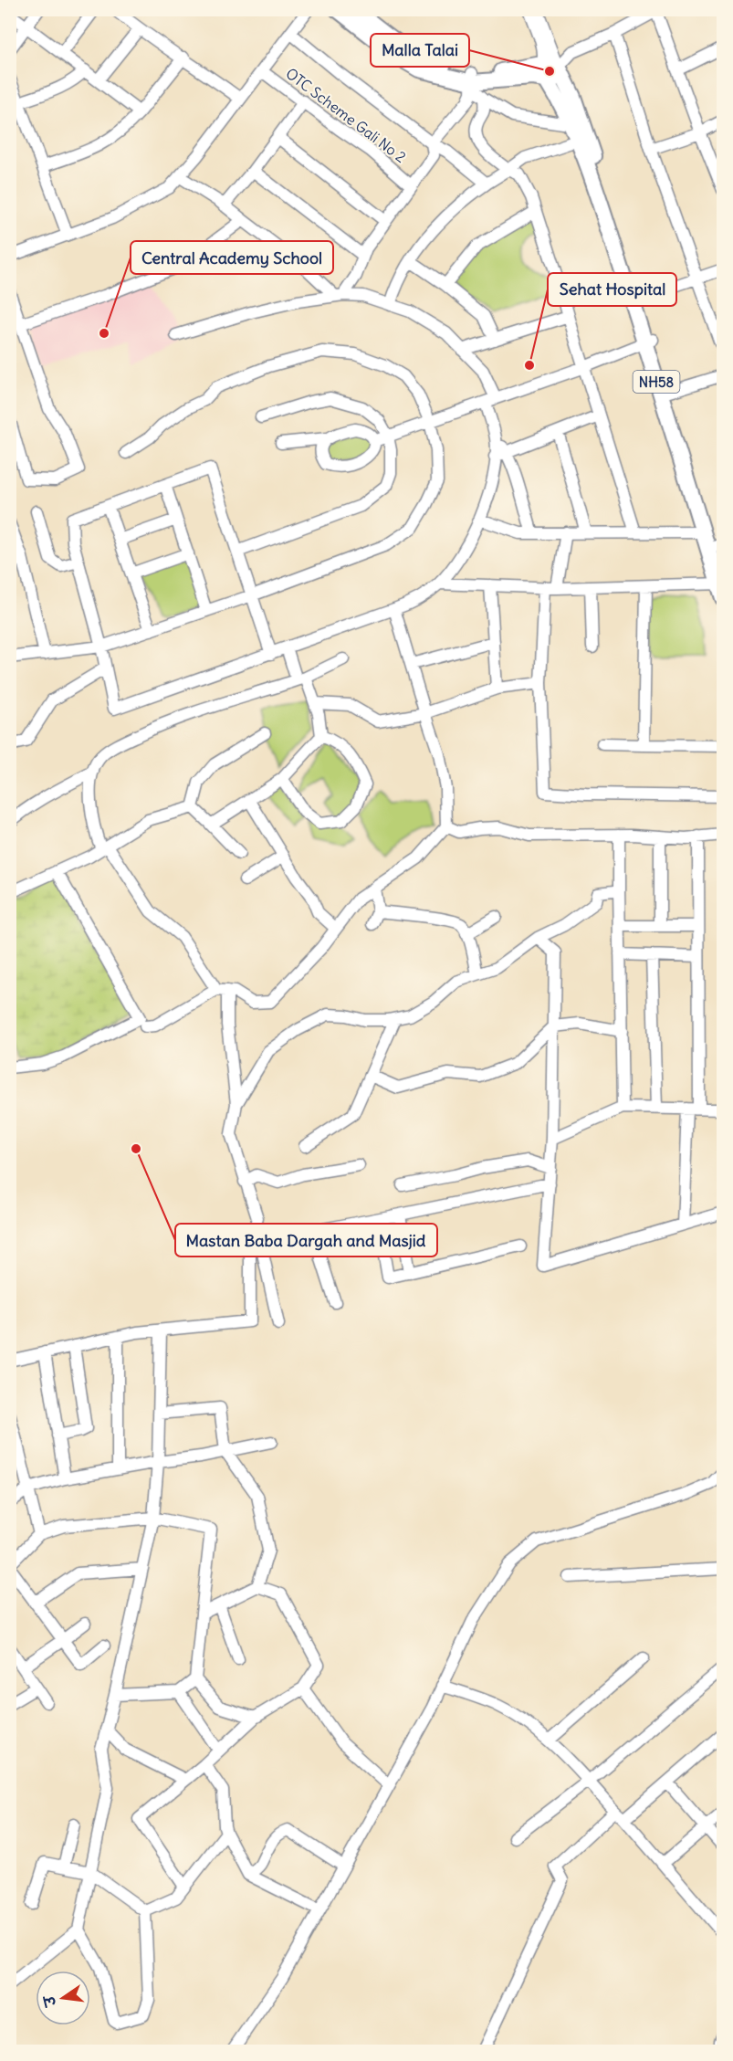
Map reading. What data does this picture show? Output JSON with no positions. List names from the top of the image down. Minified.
{"streets":{"highway":["NH58"],"street":["OTC Scheme Gali No 2"]},"places":["Malla Talai","Central Academy School","Sehat Hospital","Mastan Baba Dargah and Masjid"],"north":"left"}
